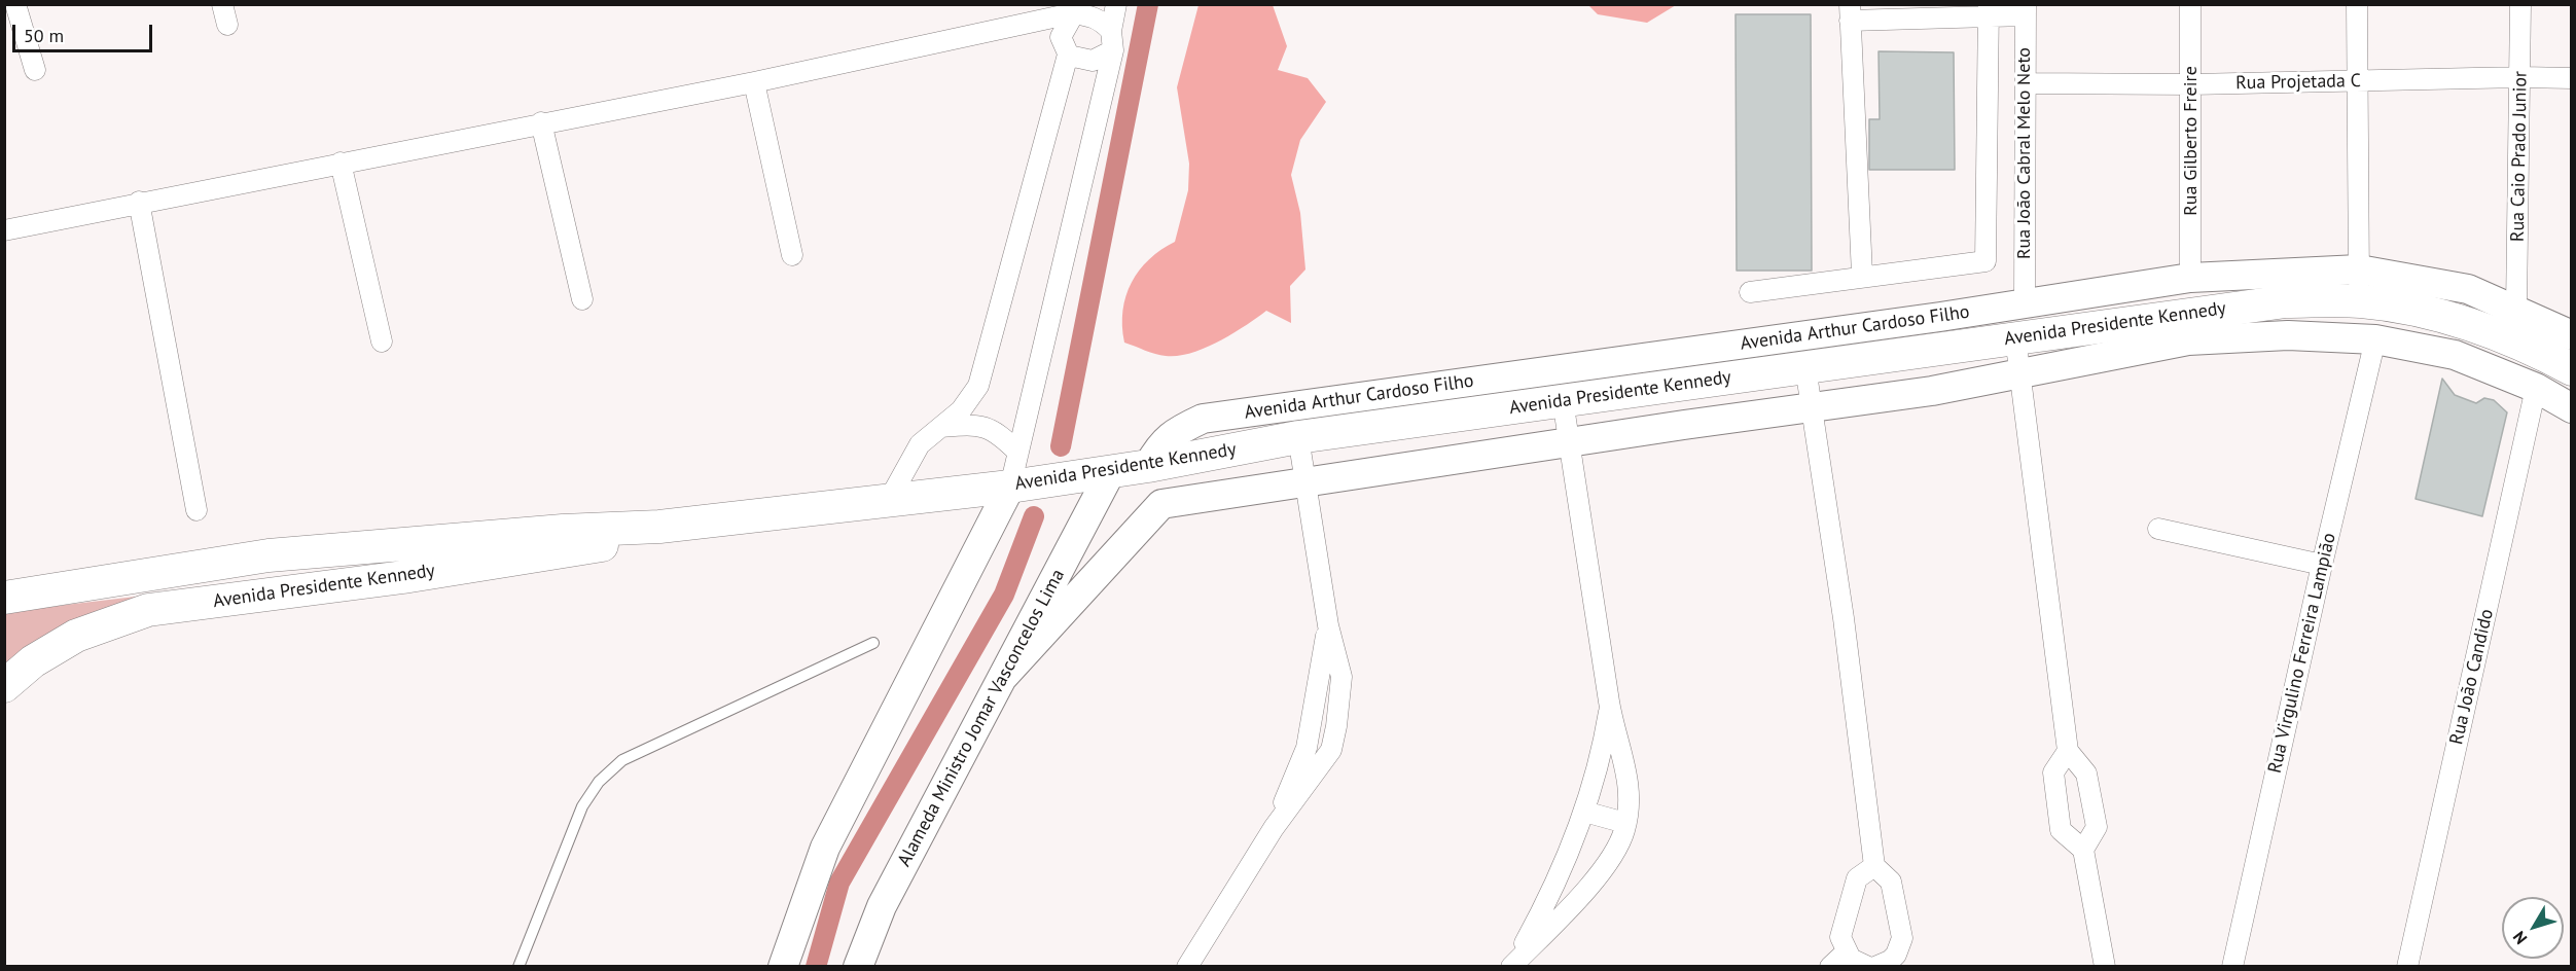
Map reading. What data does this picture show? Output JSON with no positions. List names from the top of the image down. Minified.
{"streets":{"main road":["Avenida Presidente Kennedy","Avenida Arthur Cardoso Filho","Alameda Ministro Jomar Vasconcelos Lima"],"street":["Rua Projetada C","Rua Gilberto Freire","Rua João Cabral Melo Neto","Rua Caio Prado Junior","Rua Virgulino Ferreira Lampião","Rua João Candido"]},"crossings":[["Rua Projetada C","Rua Gilberto Freire"],["Rua Projetada C","Rua João Cabral Melo Neto"],["Rua Projetada C","Rua Caio Prado Junior"],["Rua Gilberto Freire","Avenida Arthur Cardoso Filho"],["Rua João Cabral Melo Neto","Avenida Arthur Cardoso Filho"],["Rua Caio Prado Junior","Avenida Arthur Cardoso Filho"],["Avenida Presidente Kennedy","Avenida Arthur Cardoso Filho"],["Avenida Presidente Kennedy","Rua Virgulino Ferreira Lampião"],["Avenida Presidente Kennedy","Rua João Candido"],["Avenida Presidente Kennedy","Alameda Ministro Jomar Vasconcelos Lima"]],"scale_bar":"50 m","north":"bottom left"}
